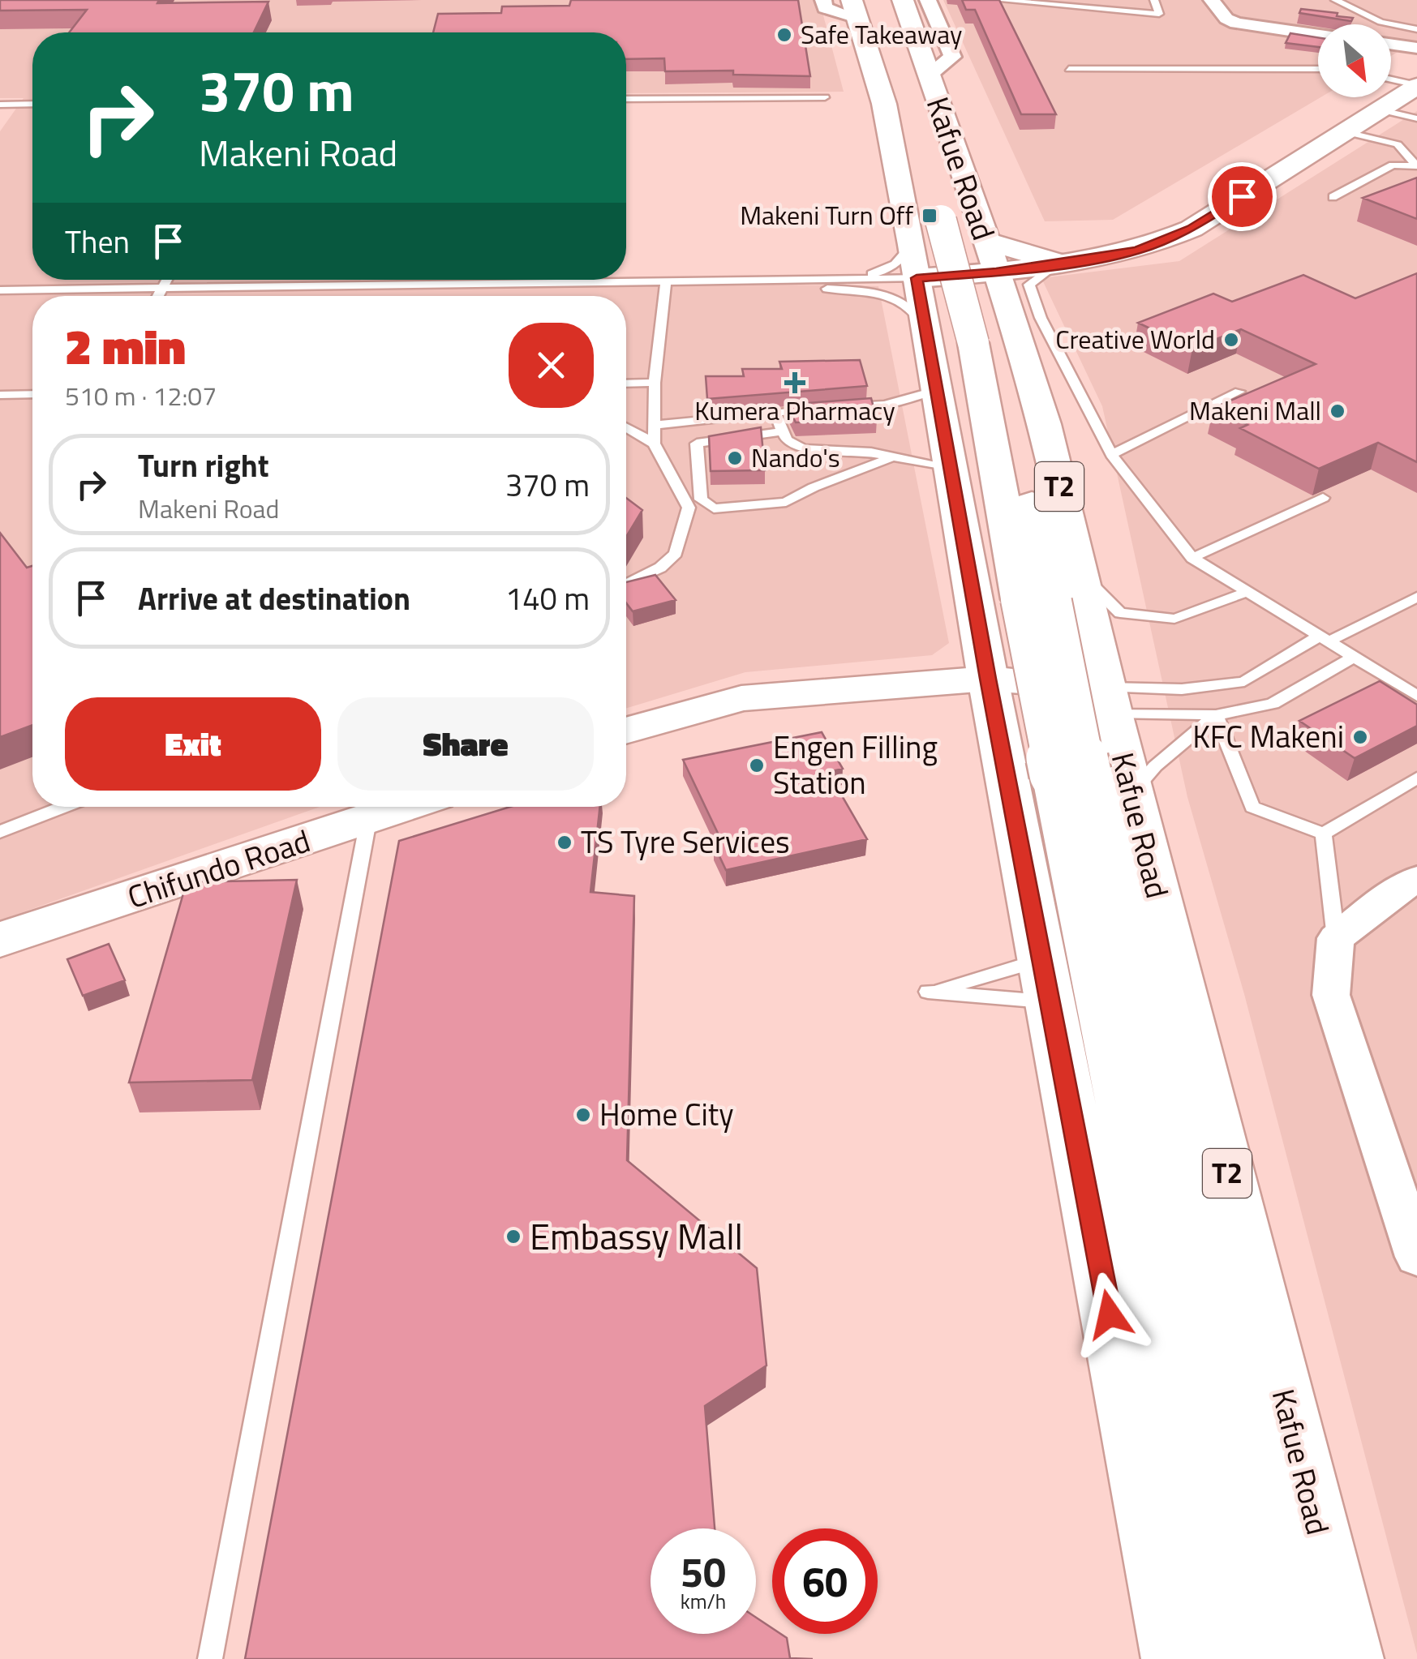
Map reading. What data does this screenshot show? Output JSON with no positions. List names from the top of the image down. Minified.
{"streets":{"main road":["Kafue Road","T2","Chifundo Road"]},"places":{"other":["Safe Takeaway","Creative World","Makeni Mall","Nando's","KFC Makeni","Engen Filling Station","TS Tyre Services","Home City","Embassy Mall"],"transit":["Makeni Turn Off"],"health":["Kumera Pharmacy"]},"north":"bottom right","page":{"turn":["370 m","Makeni Road"],"then":"Then","heading":["2 min","510 m · 12:07"],"list":[{"name":"Turn right","note":"Makeni Road","value":"370 m"},{"name":"Arrive at destination","value":"140 m"}],"buttons":["Exit","Share"],"speed":"50 km/h","limit":"60"}}
